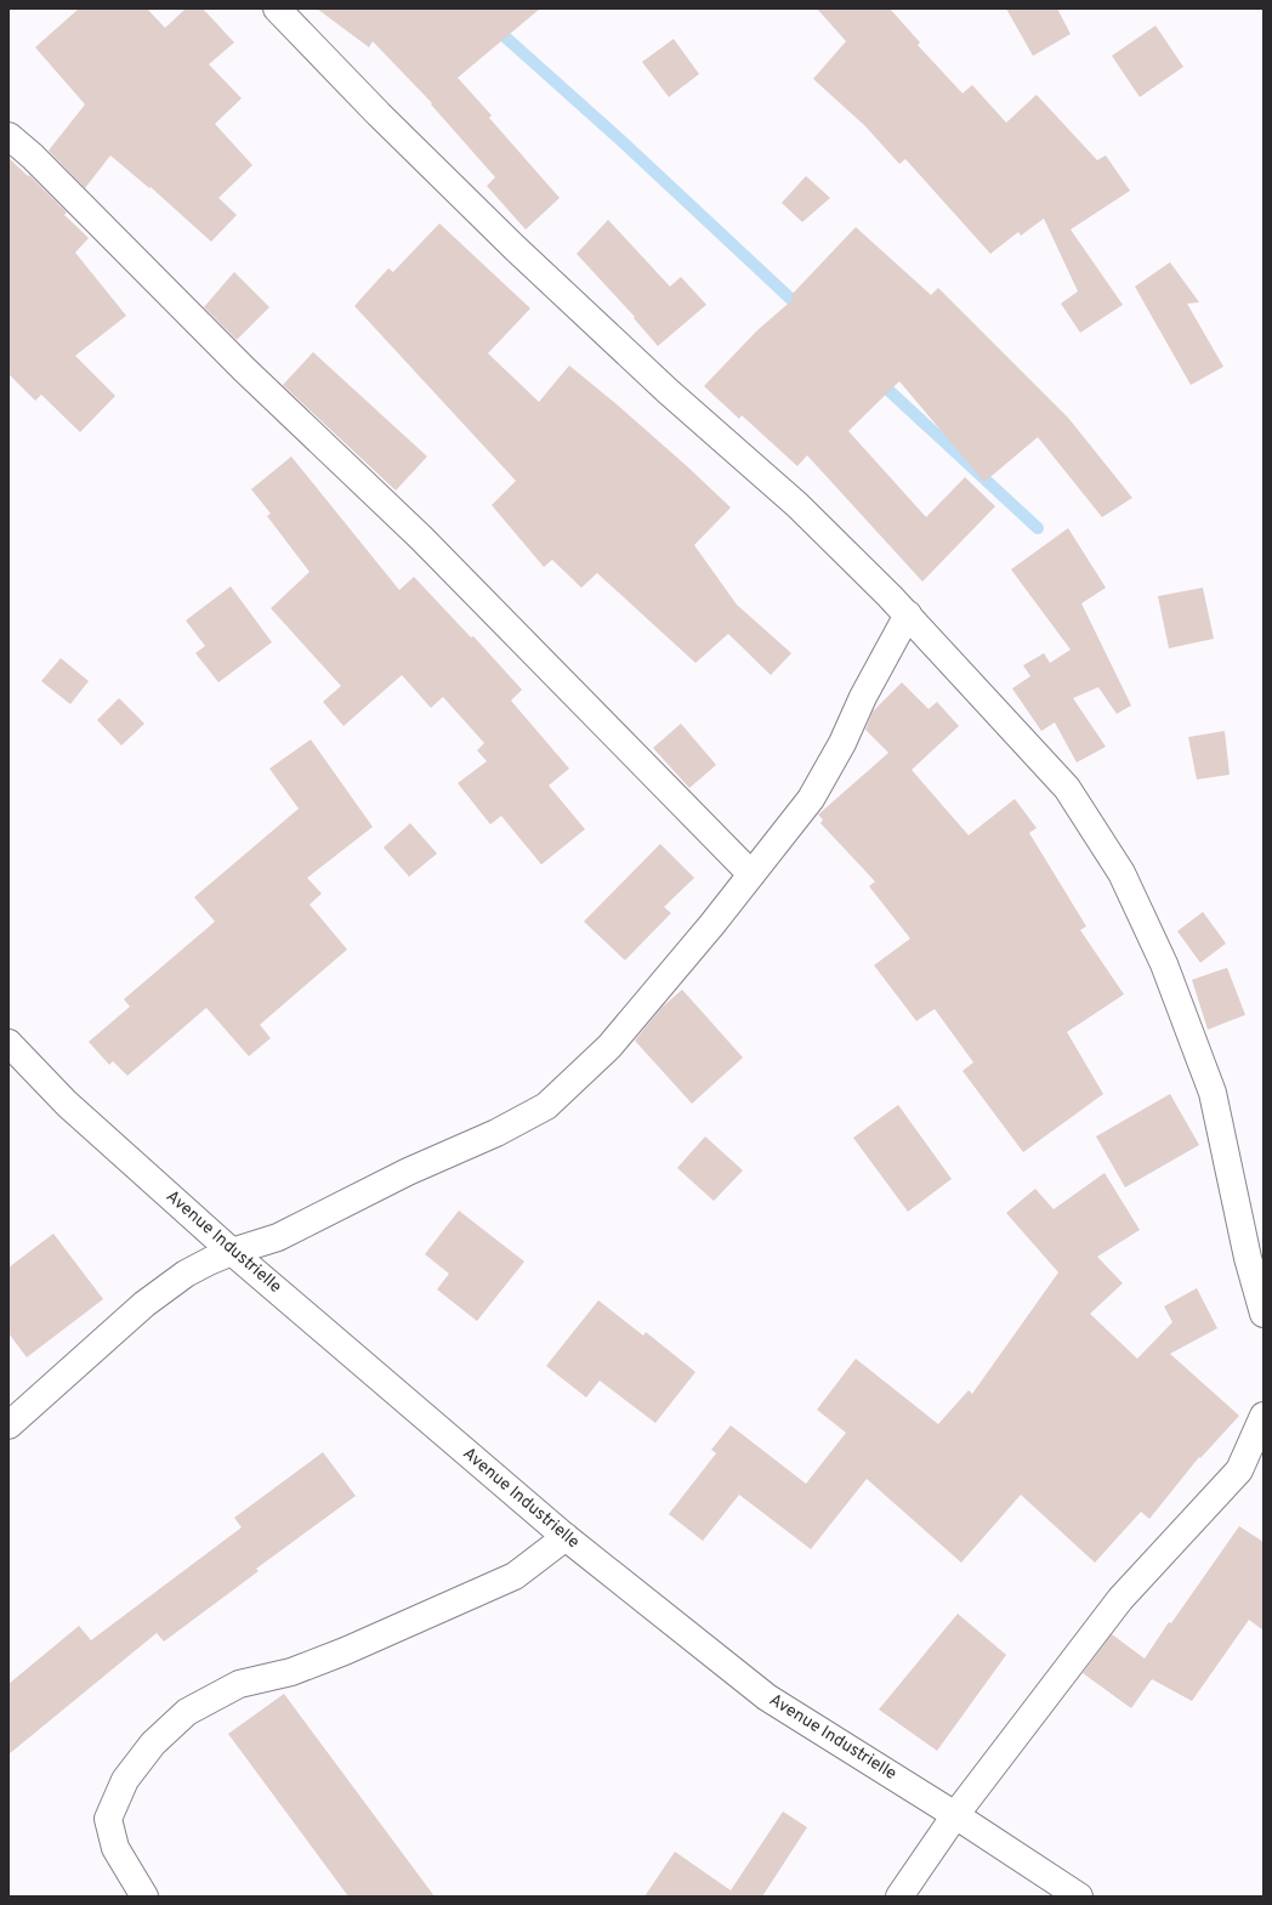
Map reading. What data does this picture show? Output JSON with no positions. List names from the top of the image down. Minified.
{"streets":{"street":["Avenue Industrielle"]}}
